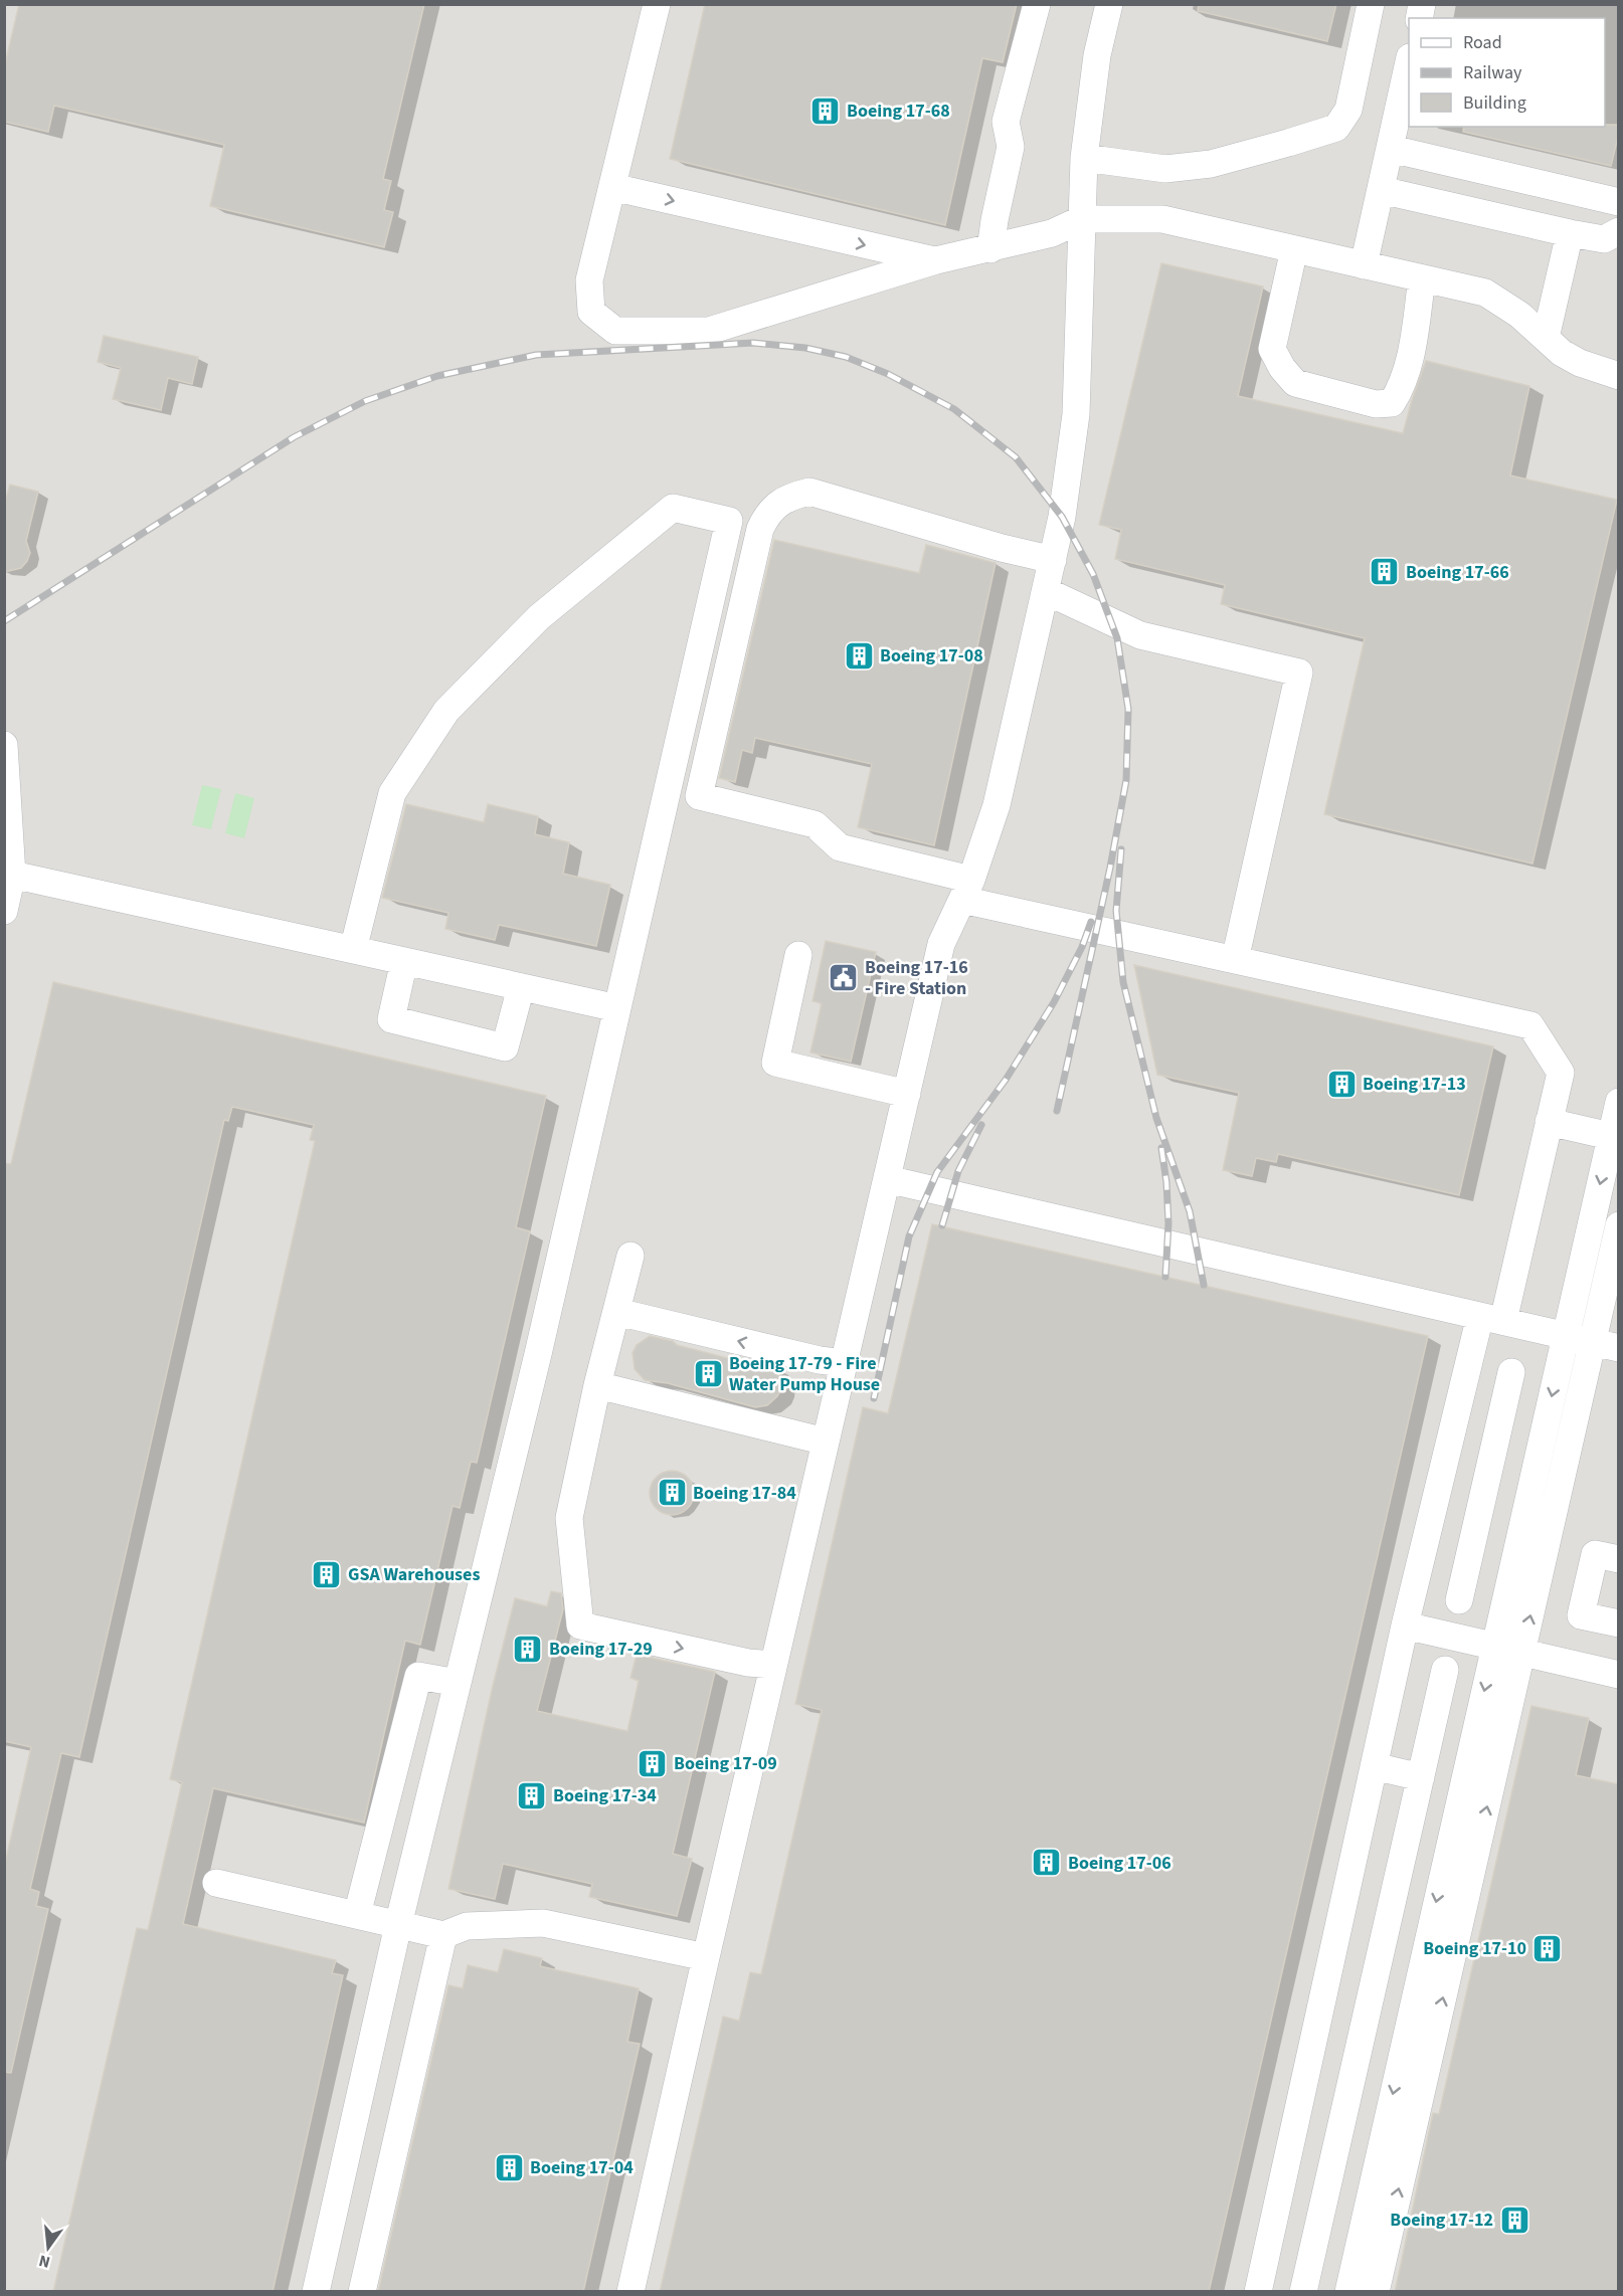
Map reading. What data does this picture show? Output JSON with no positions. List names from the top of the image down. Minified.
{"places":{"building":["Boeing 17-68","Boeing 17-66","Boeing 17-08","Boeing 17-13","Boeing 17-79 - Fire Water Pump House","Boeing 17-84","GSA Warehouses","Boeing 17-29","Boeing 17-09","Boeing 17-34","Boeing 17-06","Boeing 17-10","Boeing 17-04","Boeing 17-12"],"public building":["Boeing 17-16 - Fire Station"]},"legend":["Road","Railway","Building"],"north":"bottom"}
